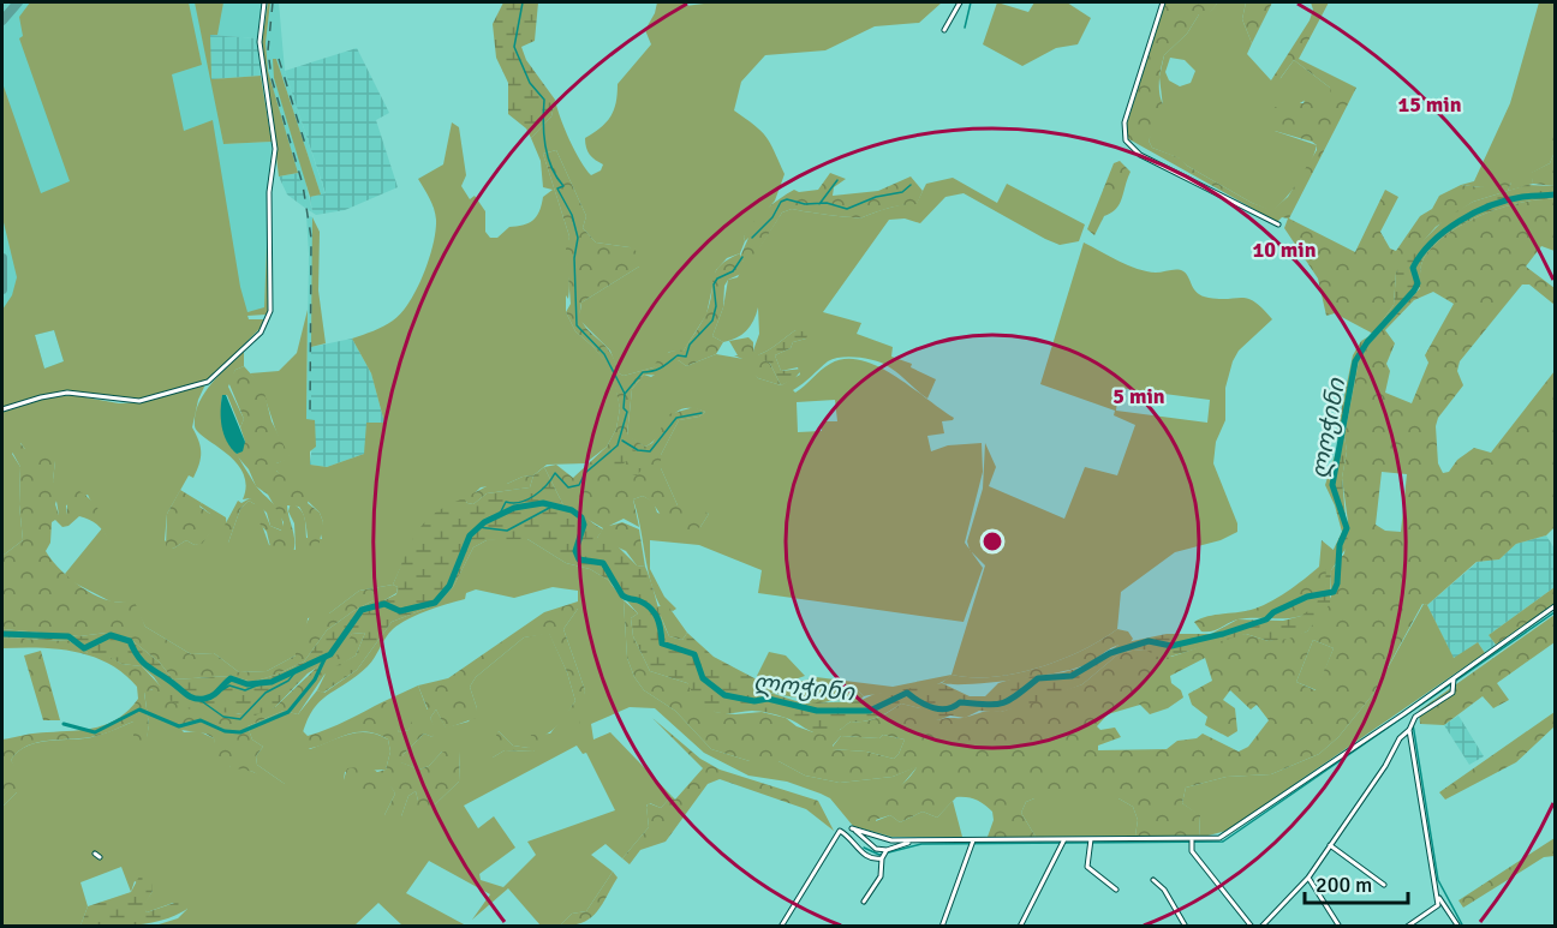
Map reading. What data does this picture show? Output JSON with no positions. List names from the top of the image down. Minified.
{"water":["ლოჭინი"],"scale_bar":"200 m","rings":["15 min","10 min","5 min"]}
